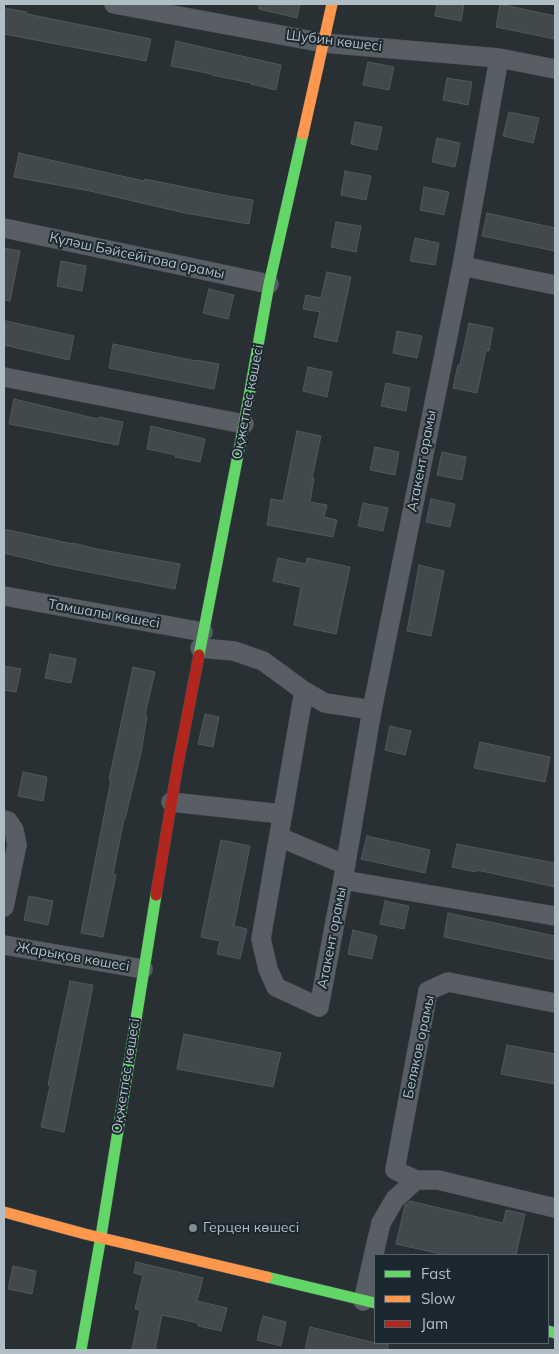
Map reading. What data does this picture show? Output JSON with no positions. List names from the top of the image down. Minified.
{"streets":{"street":["Шубин көшесі","Күләш Бәйсейітова орамы","Оқжетпес көшесі","Атакент орамы","Тамшалы көшесі","Жарықов көшесі","Беляков орамы"]},"crossings":[["Шубин көшесі","Оқжетпес көшесі"],["Шубин көшесі","Атакент орамы"],["Күләш Бәйсейітова орамы","Оқжетпес көшесі"],["Оқжетпес көшесі","Тамшалы көшесі"],["Оқжетпес көшесі","Жарықов көшесі"],["Атакент орамы","Тамшалы көшесі"]],"places":["Герцен көшесі"],"legend":["Fast","Slow","Jam"]}
